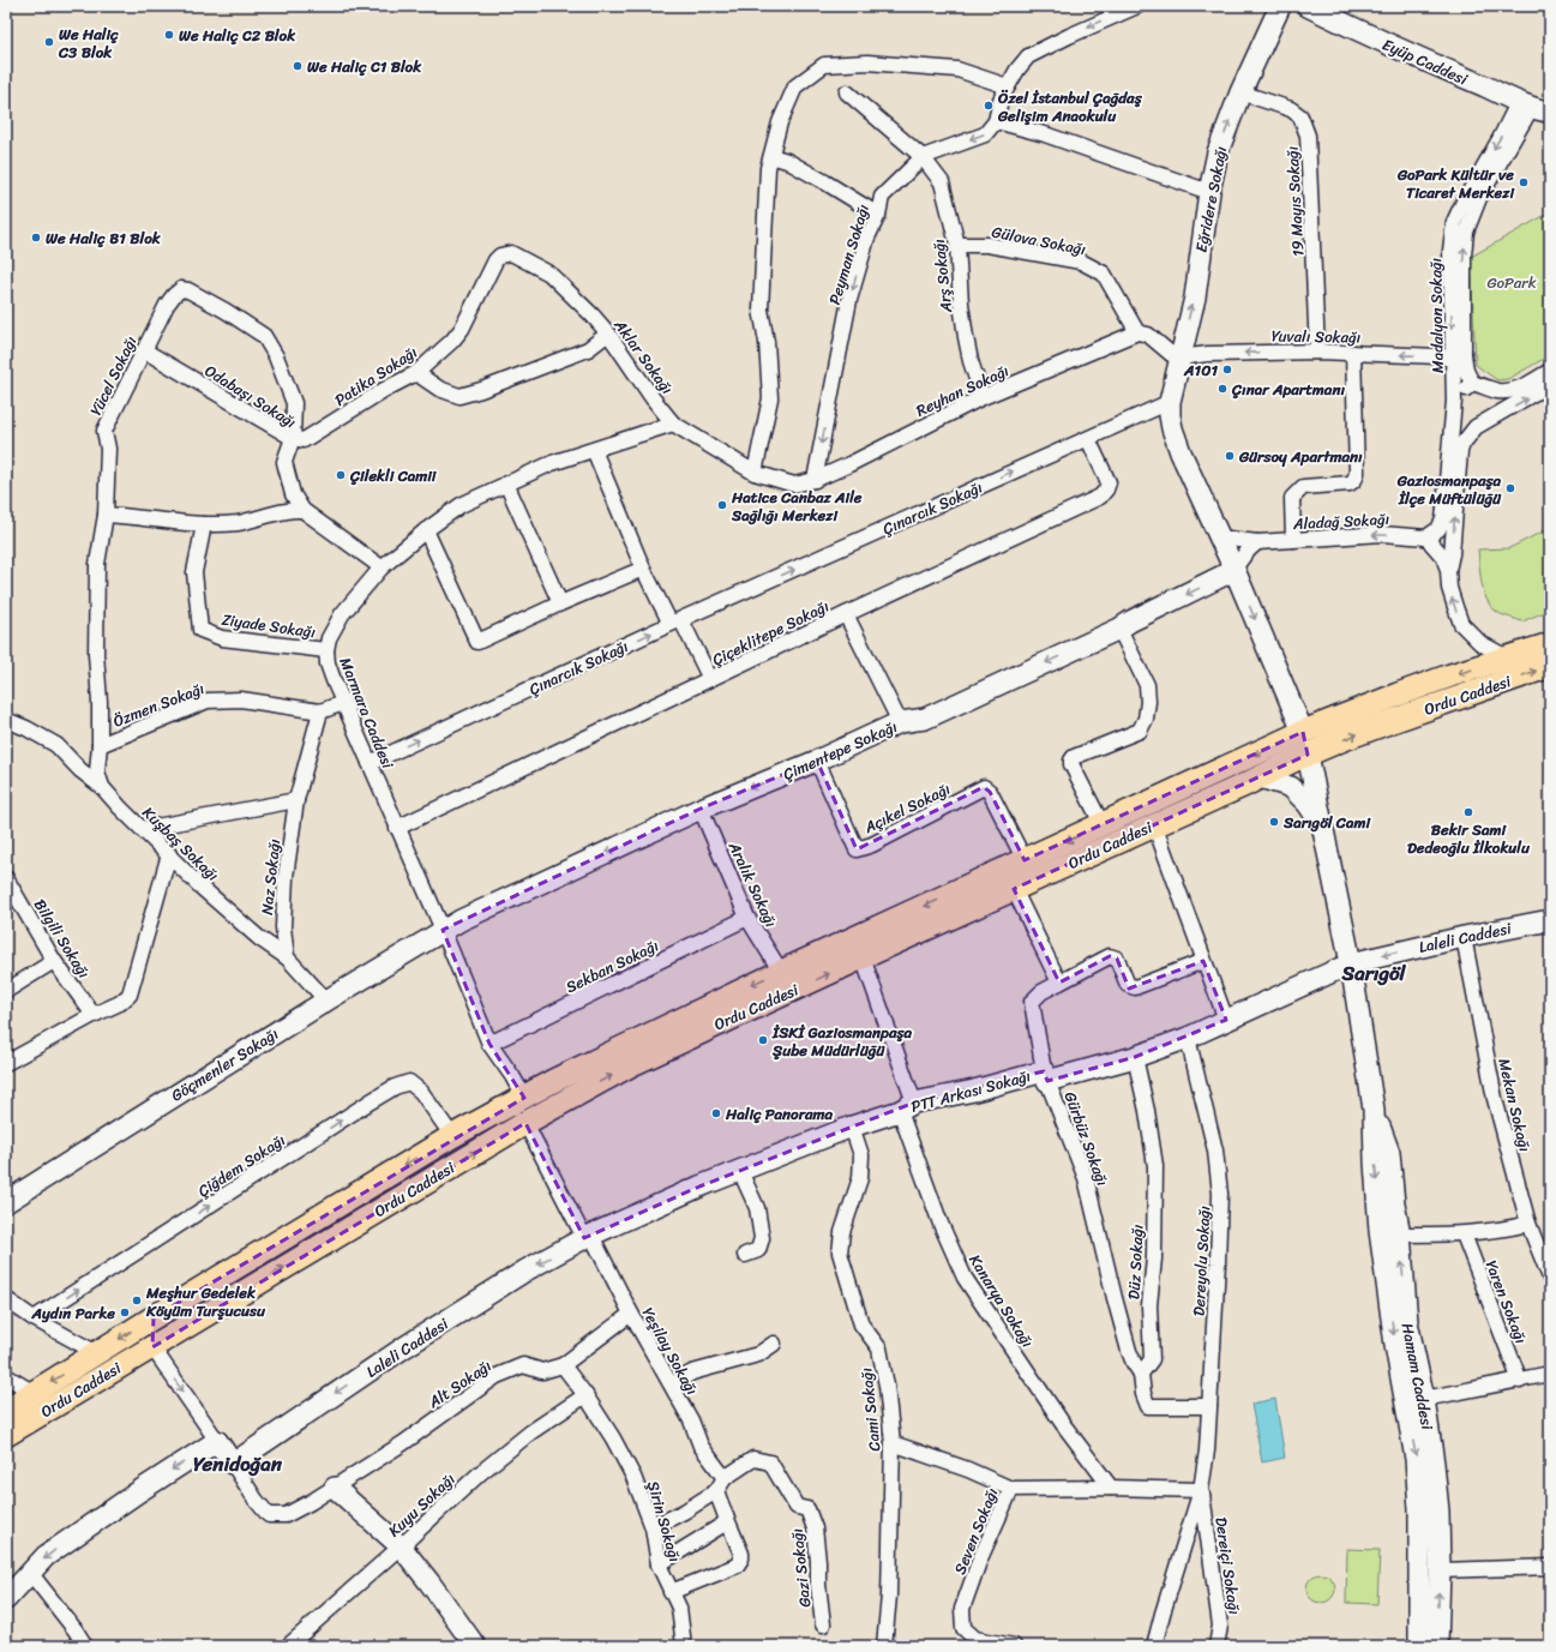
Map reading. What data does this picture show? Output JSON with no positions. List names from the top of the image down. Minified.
{"streets":{"main road":["Ordu Caddesi"],"street":["Eyüp Caddesi","Eğridere Sokağı","19 Mayıs Sokağı","Gülova Sokağı","Peyman Sokağı","Arş Sokağı","Madalyon Sokağı","Yuvalı Sokağı","Aklar Sokağı","Yücel Sokağı","Patika Sokağı","Reyhan Sokağı","Odabaşı Sokağı","Çınarcık Sokağı","Aladağ Sokağı","Ziyade Sokağı","Çiçeklitepe Sokağı","Özmen Sokağı","Marmara Caddesi","Çimentepe Sokağı","Açıkel Sokağı","Kuşbaş Sokağı","Naz Sokağı","Aralık Sokağı","Laleli Caddesi","Bilgili Sokağı","Sekban Sokağı","Göçmenler Sokağı","PTT Arkası Sokağı","Mekan Sokağı","Gürbüz Sokağı","Çiğdem Sokağı","Dereyolu Sokağı","Düz Sokağı","Kanarya Sokağı","Yaren Sokağı","Yeşilay Sokağı","Hamam Caddesi","Alt Sokağı","Cami Sokağı","Kuyu Sokağı","Şirin Sokağı","Seven Sokağı","Dereiçi Sokağı","Gazi Sokağı"]},"crossings":[["Eyüp Caddesi","Madalyon Sokağı"],["Eğridere Sokağı","19 Mayıs Sokağı"],["Eğridere Sokağı","Yuvalı Sokağı"],["Eğridere Sokağı","Çınarcık Sokağı"],["19 Mayıs Sokağı","Yuvalı Sokağı"],["Gülova Sokağı","Arş Sokağı"],["Gülova Sokağı","Reyhan Sokağı"],["Peyman Sokağı","Arş Sokağı"],["Peyman Sokağı","Reyhan Sokağı"],["Arş Sokağı","Reyhan Sokağı"],["Madalyon Sokağı","Yuvalı Sokağı"],["Madalyon Sokağı","Aladağ Sokağı"],["Aklar Sokağı","Patika Sokağı"],["Aklar Sokağı","Reyhan Sokağı"],["Aklar Sokağı","Marmara Caddesi"],["Yücel Sokağı","Patika Sokağı"],["Yücel Sokağı","Odabaşı Sokağı"],["Yücel Sokağı","Özmen Sokağı"],["Yücel Sokağı","Kuşbaş Sokağı"],["Patika Sokağı","Odabaşı Sokağı"],["Odabaşı Sokağı","Marmara Caddesi"],["Çınarcık Sokağı","Çiçeklitepe Sokağı"],["Çınarcık Sokağı","Marmara Caddesi"],["Ziyade Sokağı","Marmara Caddesi"],["Çiçeklitepe Sokağı","Marmara Caddesi"],["Ordu Caddesi","Marmara Caddesi"],["Ordu Caddesi","Açıkel Sokağı"],["Ordu Caddesi","Aralık Sokağı"],["Ordu Caddesi","Çiğdem Sokağı"],["Ordu Caddesi","Kanarya Sokağı"],["Ordu Caddesi","Yeşilay Sokağı"],["Ordu Caddesi","Hamam Caddesi"],["Özmen Sokağı","Marmara Caddesi"],["Özmen Sokağı","Naz Sokağı"],["Marmara Caddesi","Çimentepe Sokağı"],["Marmara Caddesi","Sekban Sokağı"],["Marmara Caddesi","Göçmenler Sokağı"],["Çimentepe Sokağı","Açıkel Sokağı"],["Çimentepe Sokağı","Aralık Sokağı"],["Çimentepe Sokağı","Göçmenler Sokağı"],["Kuşbaş Sokağı","Naz Sokağı"],["Kuşbaş Sokağı","Göçmenler Sokağı"],["Aralık Sokağı","Sekban Sokağı"],["Laleli Caddesi","PTT Arkası Sokağı"],["Laleli Caddesi","Mekan Sokağı"],["Laleli Caddesi","Yeşilay Sokağı"],["Laleli Caddesi","Hamam Caddesi"],["Laleli Caddesi","Alt Sokağı"],["PTT Arkası Sokağı","Gürbüz Sokağı"],["PTT Arkası Sokağı","Dereyolu Sokağı"],["PTT Arkası Sokağı","Düz Sokağı"],["PTT Arkası Sokağı","Kanarya Sokağı"],["PTT Arkası Sokağı","Yeşilay Sokağı"],["PTT Arkası Sokağı","Hamam Caddesi"],["PTT Arkası Sokağı","Cami Sokağı"],["Gürbüz Sokağı","Düz Sokağı"],["Dereyolu Sokağı","Düz Sokağı"],["Dereyolu Sokağı","Dereiçi Sokağı"],["Yeşilay Sokağı","Alt Sokağı"],["Yeşilay Sokağı","Gazi Sokağı"],["Alt Sokağı","Şirin Sokağı"],["Cami Sokağı","Seven Sokağı"],["Kuyu Sokağı","Şirin Sokağı"]],"one_way":["Eğridere Sokağı","Yuvalı Sokağı","Çınarcık Sokağı","Aladağ Sokağı","Çimentepe Sokağı","Laleli Caddesi","Çiğdem Sokağı"],"districts":["Sarıgöl","Yenidoğan"],"parks":["GoPark"],"places":["We Haliç C2 Blok","We Haliç C3 Blok","We Haliç C1 Blok","Özel İstanbul Çağdaş Gelişim Anaokulu","GoPark Kültür ve Ticaret Merkezi","We Haliç B1 Blok","A101","Çınar Apartmanı","Gürsoy Apartmanı","Çilekli Camii","Gaziosmanpaşa İlçe Müftülüğü","Hatice Canbaz Aile Sağlığı Merkezi","Bekir Sami Dedeoğlu İlkokulu","Sarıgöl Cami","İSKİ Gaziosmanpaşa Şube Müdürlüğü","Haliç Panorama","Meşhur Gedelek Köyüm Turşucusu","Aydın Parke"]}
